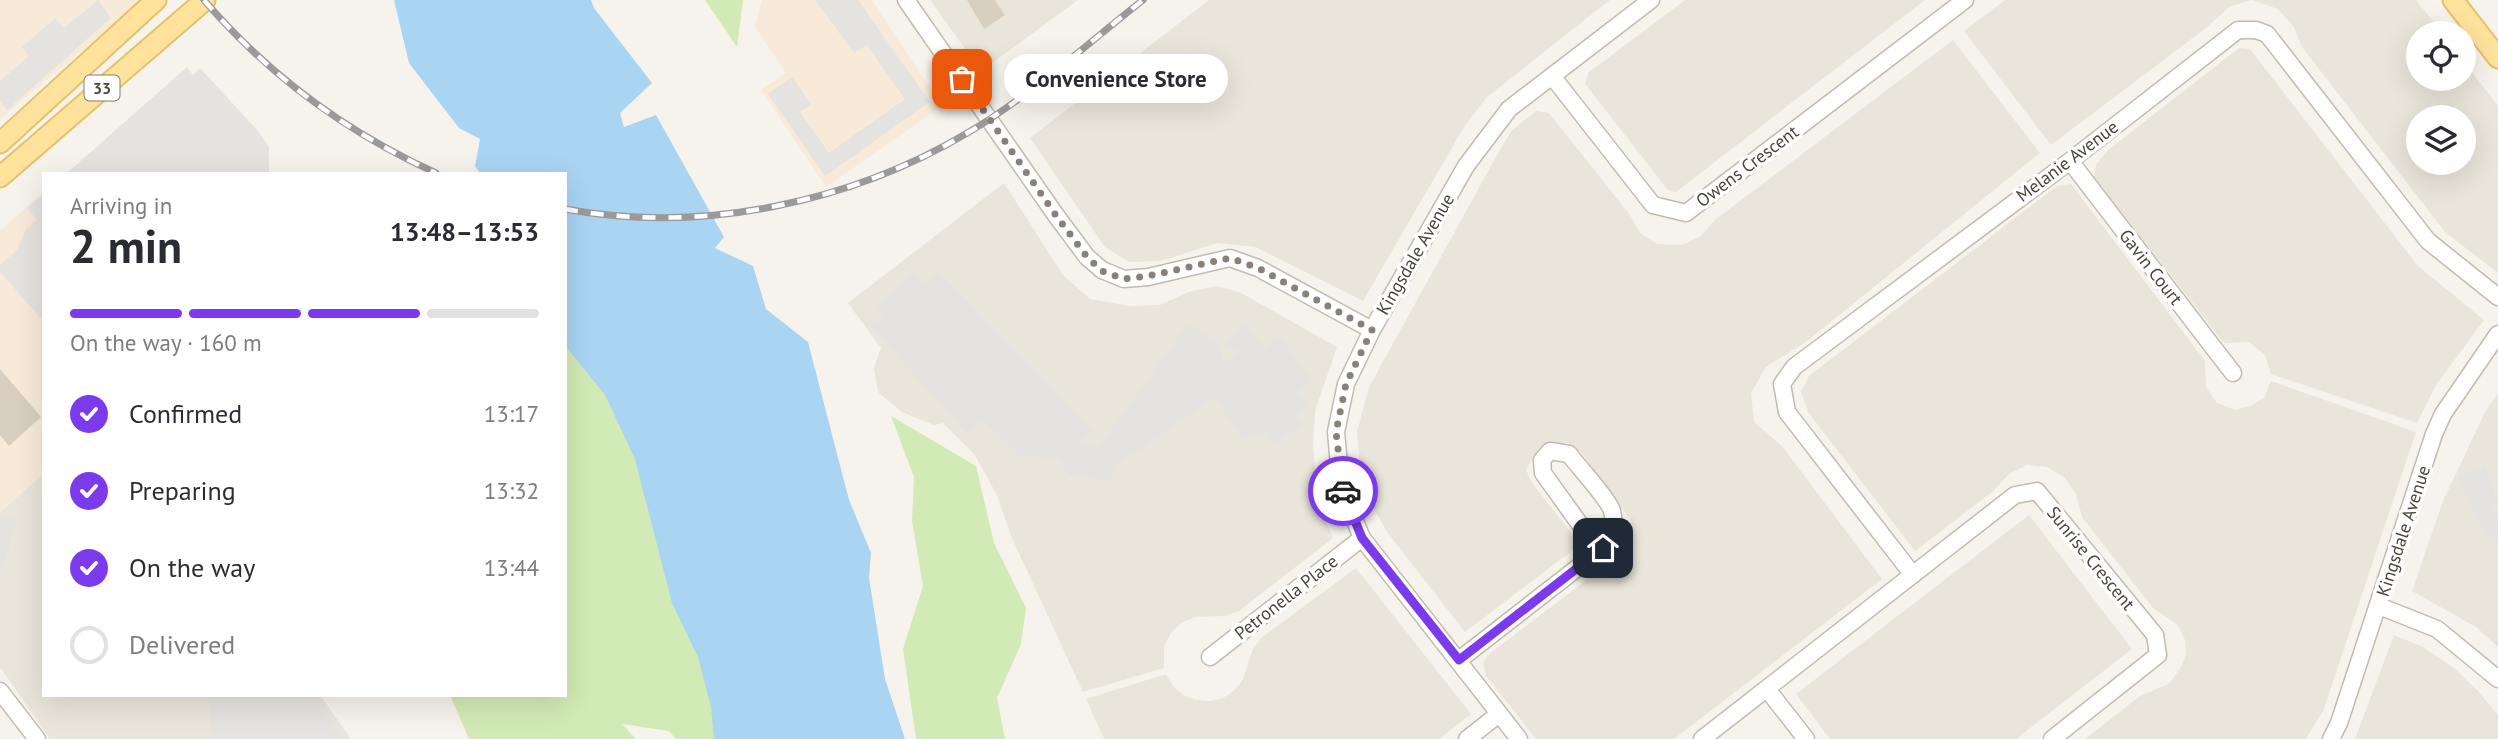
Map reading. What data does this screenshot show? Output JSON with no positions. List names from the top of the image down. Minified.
{"streets":{"main road":["33"],"street":["Melanie Avenue","Owens Crescent","Kingsdale Avenue","Gavin Court","Sunrise Crescent","Petronella Place"]},"crossings":[["Melanie Avenue","Gavin Court"],["Melanie Avenue","Sunrise Crescent"],["Owens Crescent","Kingsdale Avenue"],["Kingsdale Avenue","Petronella Place"]],"places":["Convenience Store"],"page":{"bubble":"Convenience Store","heading":["2 min","Arriving in","13:48–13:53"],"bar":"On the way · 160 m","list":[["Confirmed","13:17"],["Preparing","13:32"],["On the way","13:44"],"Delivered"]}}
